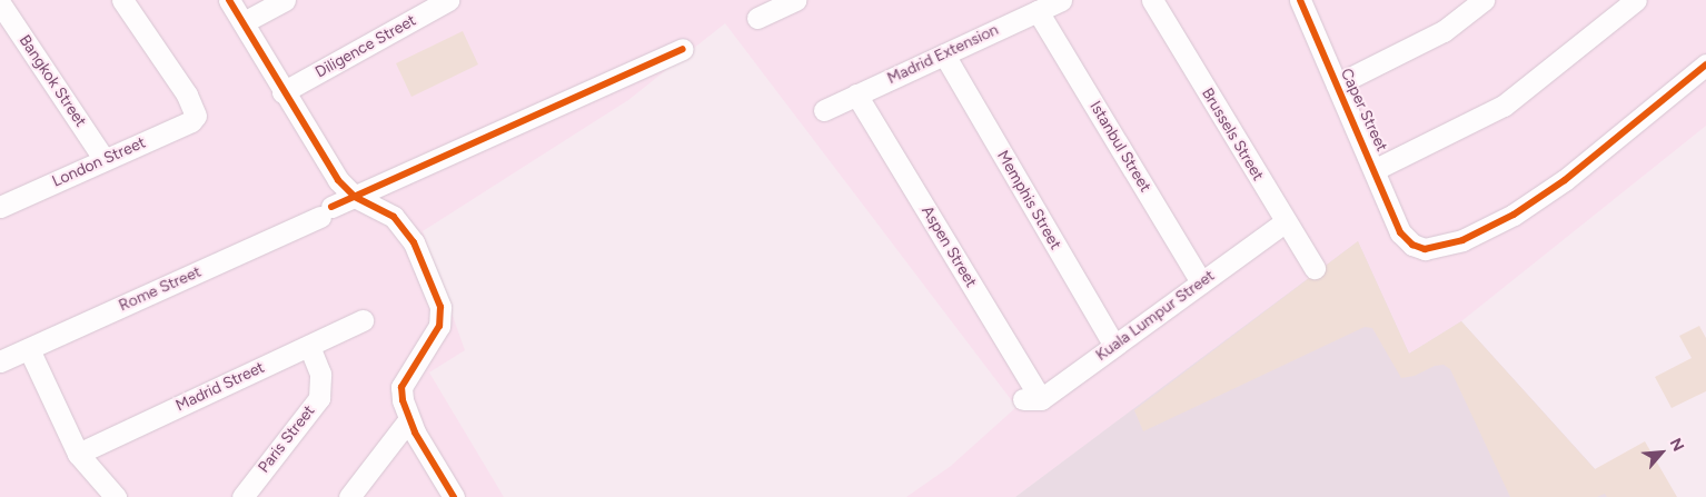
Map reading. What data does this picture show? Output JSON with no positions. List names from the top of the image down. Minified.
{"streets":{"street":["Diligence Street","Madrid Extension","Bangkok Street","Caper Street","Brussels Street","Istanbul Street","London Street","Memphis Street","Aspen Street","Rome Street","Kuala Lumpur Street","Madrid Street","Paris Street"]},"crossings":[["Madrid Extension","Istanbul Street"],["Madrid Extension","Memphis Street"],["Madrid Extension","Aspen Street"],["Bangkok Street","London Street"],["Brussels Street","Kuala Lumpur Street"],["Istanbul Street","Kuala Lumpur Street"],["Memphis Street","Kuala Lumpur Street"],["Aspen Street","Kuala Lumpur Street"],["Madrid Street","Paris Street"]],"north":"top right"}
